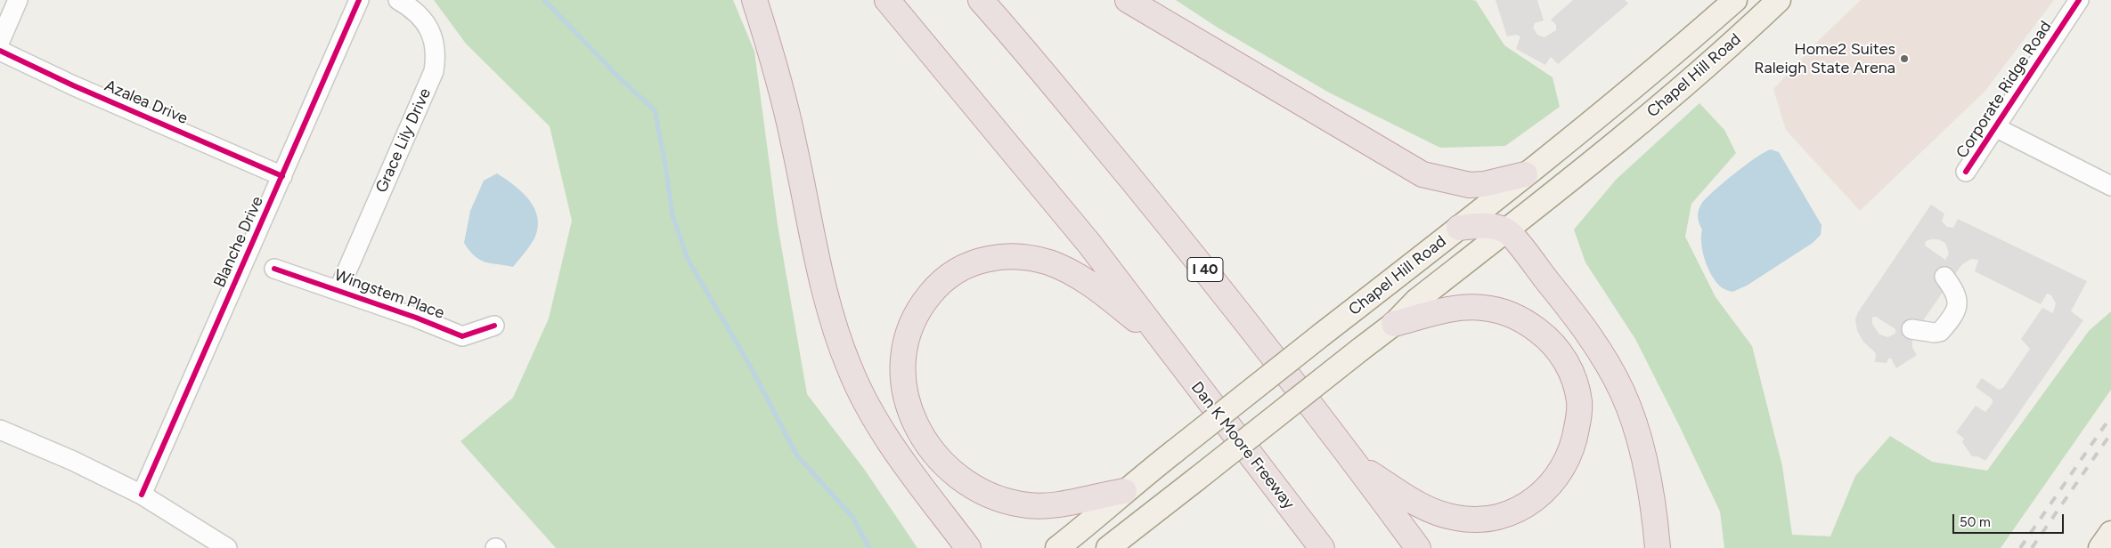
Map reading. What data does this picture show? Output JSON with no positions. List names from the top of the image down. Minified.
{"streets":{"highway":["I 40","Dan K Moore Freeway"],"main road":["Chapel Hill Road"],"street":["Corporate Ridge Road","Azalea Drive","Grace Lily Drive","Blanche Drive","Wingstem Place"]},"crossings":[["Azalea Drive","Blanche Drive"],["Grace Lily Drive","Wingstem Place"]],"places":["Home2 Suites Raleigh State Arena"],"scale_bar":"50 m"}
